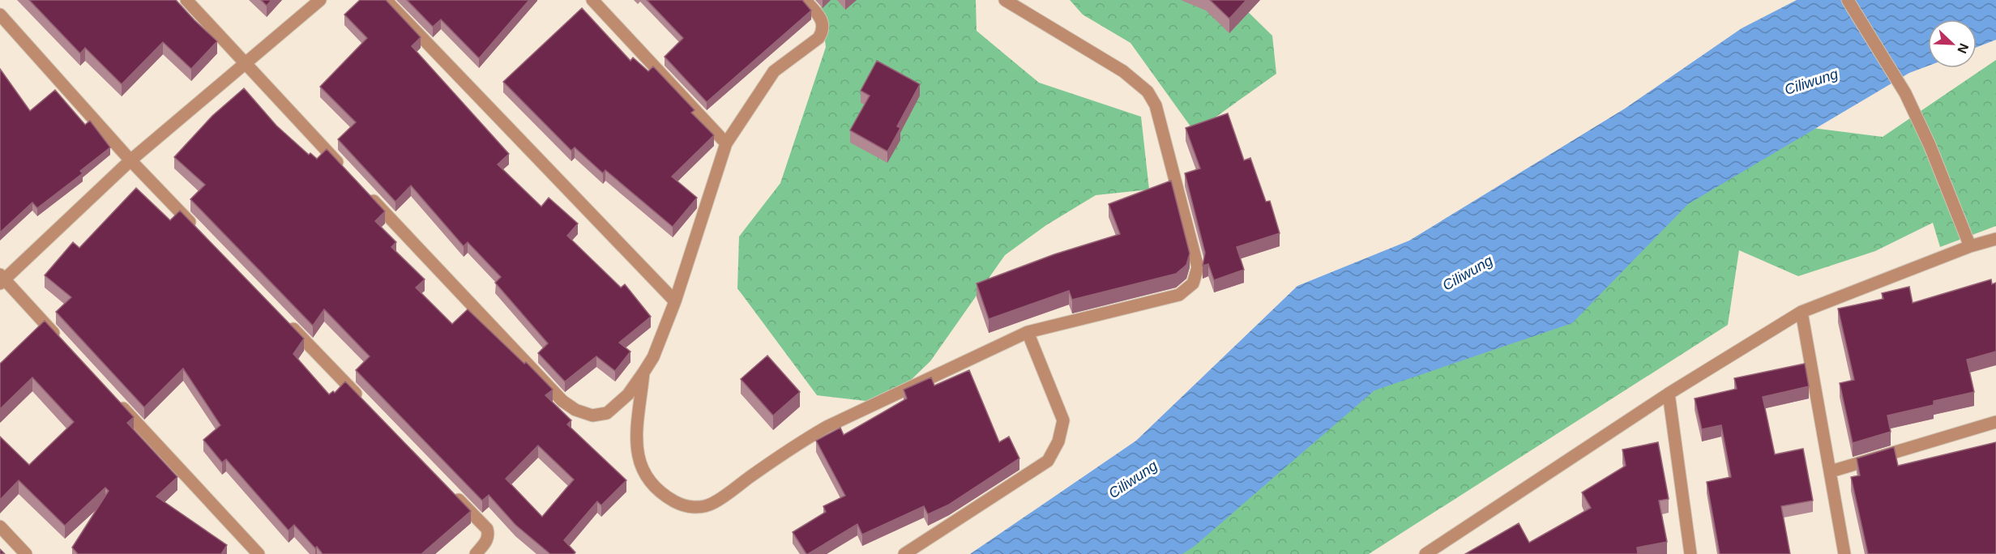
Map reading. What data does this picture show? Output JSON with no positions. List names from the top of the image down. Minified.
{"water":["Ciliwung"],"north":"bottom right"}
